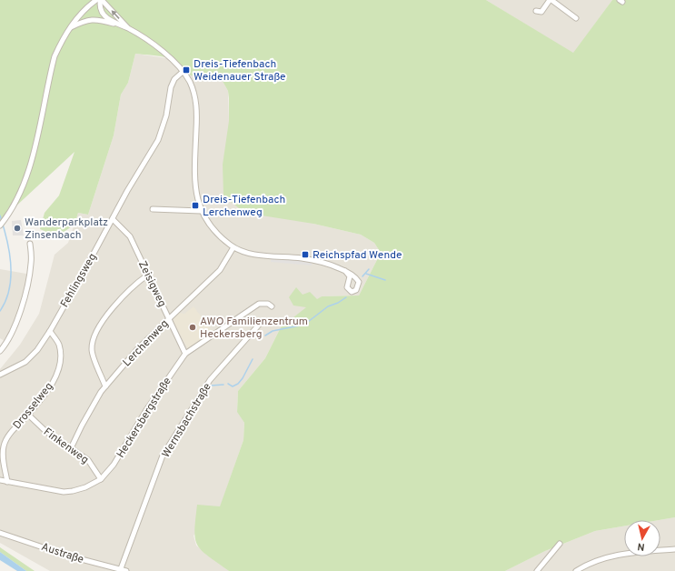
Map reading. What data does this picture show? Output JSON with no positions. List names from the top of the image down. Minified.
{"streets":{"street":["Fehlingsweg","Zeisigweg","Lerchenweg","Drosselweg","Heckersbergstraße","Wernsbachstraße","Finkenweg","Austraße"]},"crossings":[["Fehlingsweg","Zeisigweg"],["Fehlingsweg","Drosselweg"],["Zeisigweg","Lerchenweg"],["Zeisigweg","Heckersbergstraße"],["Lerchenweg","Finkenweg"],["Drosselweg","Heckersbergstraße"],["Drosselweg","Finkenweg"],["Heckersbergstraße","Finkenweg"],["Wernsbachstraße","Austraße"]],"places":{"transit":["Dreis-Tiefenbach Weidenauer Straße","Dreis-Tiefenbach Lerchenweg","Reichspfad Wende"],"other":["Wanderparkplatz Zinsenbach","AWO Familienzentrum Heckersberg"]},"north":"bottom"}
